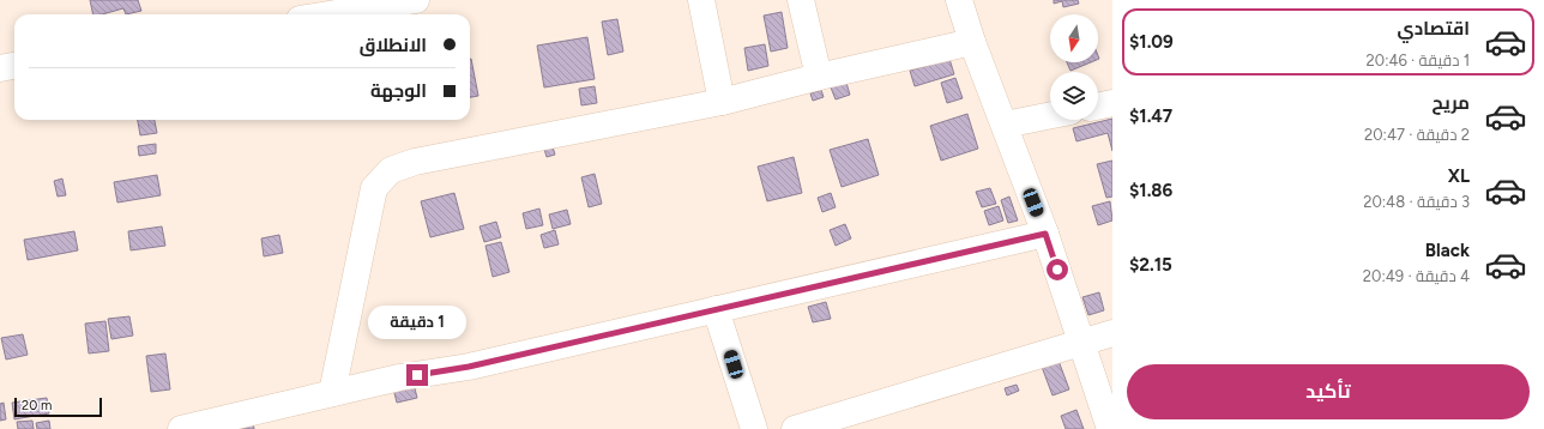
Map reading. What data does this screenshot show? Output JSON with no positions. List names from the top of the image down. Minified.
{"scale_bar":"20 m","north":"bottom","page":{"list":[{"name":"اقتصادي","note":"1 دقيقة · 20:46","value":"$1.09"},{"name":"مريح","note":"2 دقيقة · 20:47","value":"$1.47"},{"name":"XL","note":"3 دقيقة · 20:48","value":"$1.86"},{"name":"Black","note":"4 دقيقة · 20:49","value":"$2.15"}],"banner":["الانطلاق","الوجهة"],"bubble":"1 دقيقة","buttons":"تأكيد","scale":"20 m"}}
